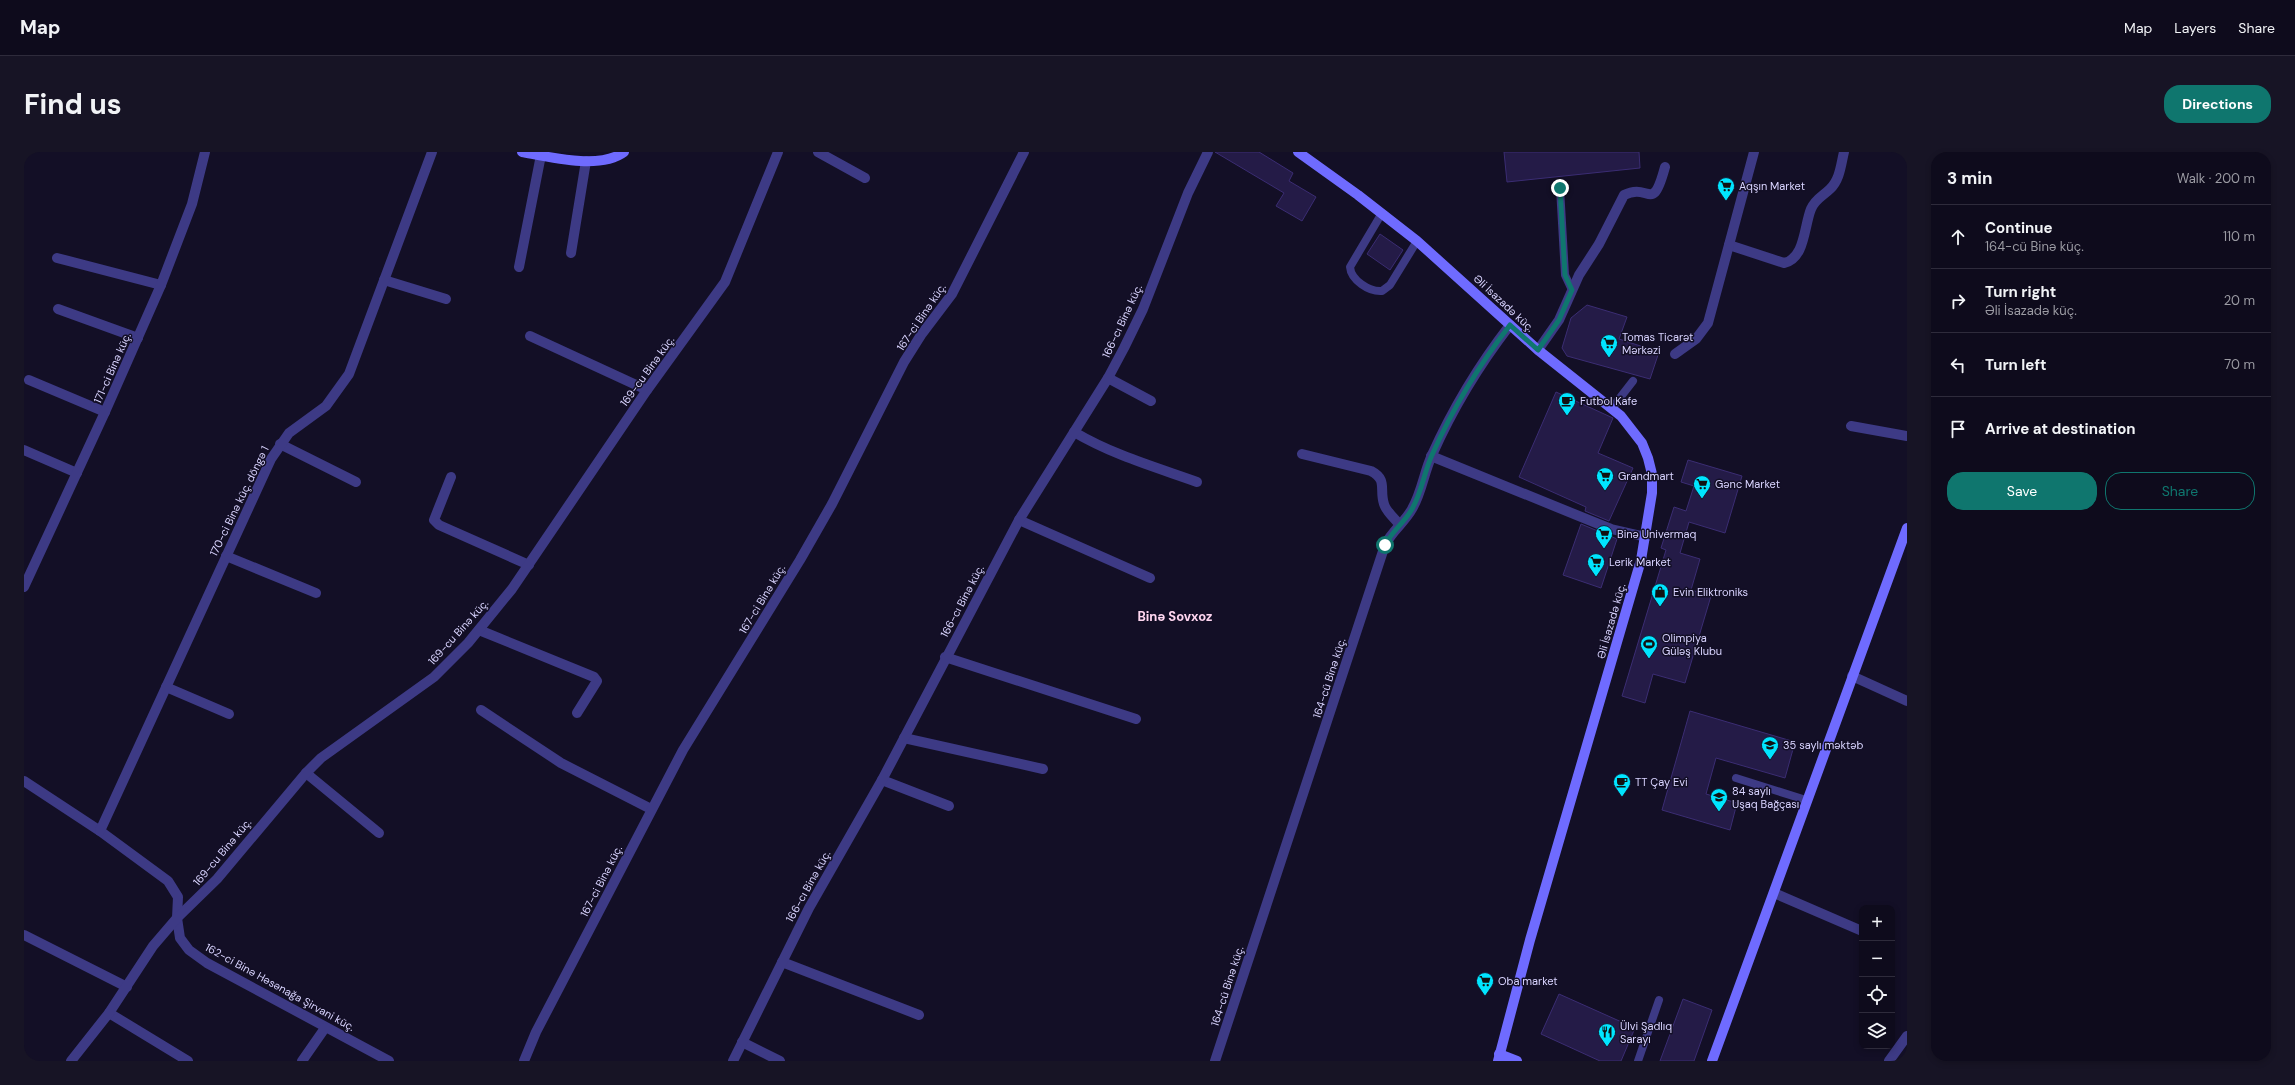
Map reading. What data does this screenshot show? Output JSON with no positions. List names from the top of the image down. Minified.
{"streets":{"street":["Əli İsazadə küç.","167-ci Binə küç.","166-cı Binə küç.","171-ci Binə küç.","169-cu Binə küç.","170-ci Binə küç. döngə 1","164-cü Binə küç.","162-ci Binə Həsənağa Şirvani küç."]},"crossings":[["Əli İsazadə küç.","164-cü Binə küç."],["169-cu Binə küç.","162-ci Binə Həsənağa Şirvani küç."],["170-ci Binə küç. döngə 1","162-ci Binə Həsənağa Şirvani küç."]],"districts":["Binə Sovxoz"],"places":{"supermarket":["Aqşın Market","Tomas Ticarət Mərkəzi","Grandmart","Gənc Market","Binə Univermaq","Lerik Market","Oba market"],"cafe":["Futbol Kafe","TT Çay Evi"],"shop":["Evin Eliktroniks"],"sports":["Olimpiya Güləş Klubu"],"school or university":["35 saylı məktəb","84 saylı Uşaq Bağçası"],"restaurant":["Ülvi Şadlıq Sarayı"]},"page":{"header":"Map","nav":["Map","Layers","Share"],"buttons":["Directions",["Save","Share"]],"title":"Find us","heading":["3 min","Walk · 200 m"],"list":[["Continue","164-cü Binə küç.","110 m"],["Turn right","Əli İsazadə küç.","20 m"],["Turn left","70 m"],"Arrive at destination"],"map_buttons":["+","−"]}}
